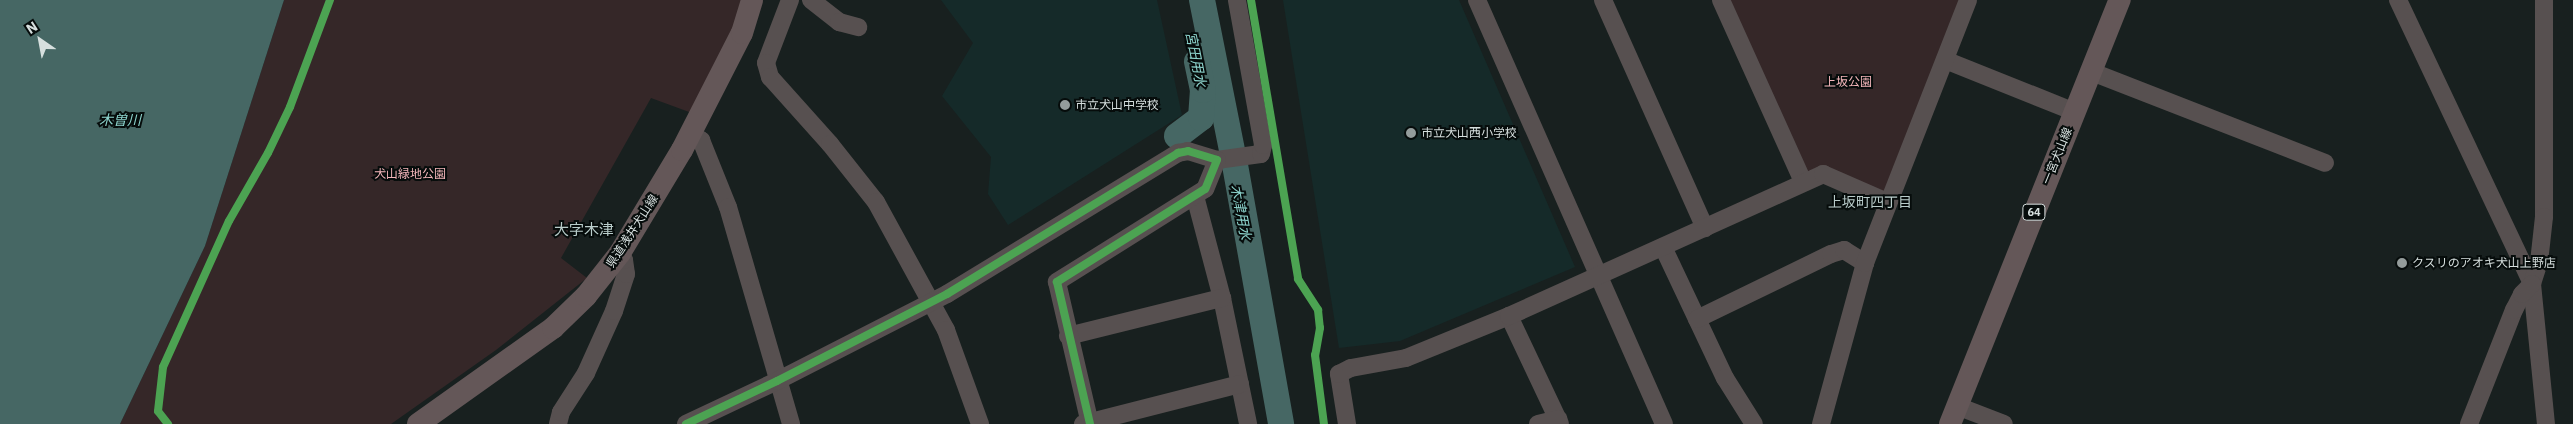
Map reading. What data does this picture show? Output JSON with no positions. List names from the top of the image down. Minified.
{"streets":{"main road":["一宮犬山線","64","県道浅井犬山線"]},"districts":["上坂町四丁目","大字木津"],"water":["宮田用水","木曽川","木津用水"],"parks":["上坂公園","犬山緑地公園"],"places":["市立犬山中学校","市立犬山西小学校","クスリのアオキ犬山上野店"],"north":"top left"}
